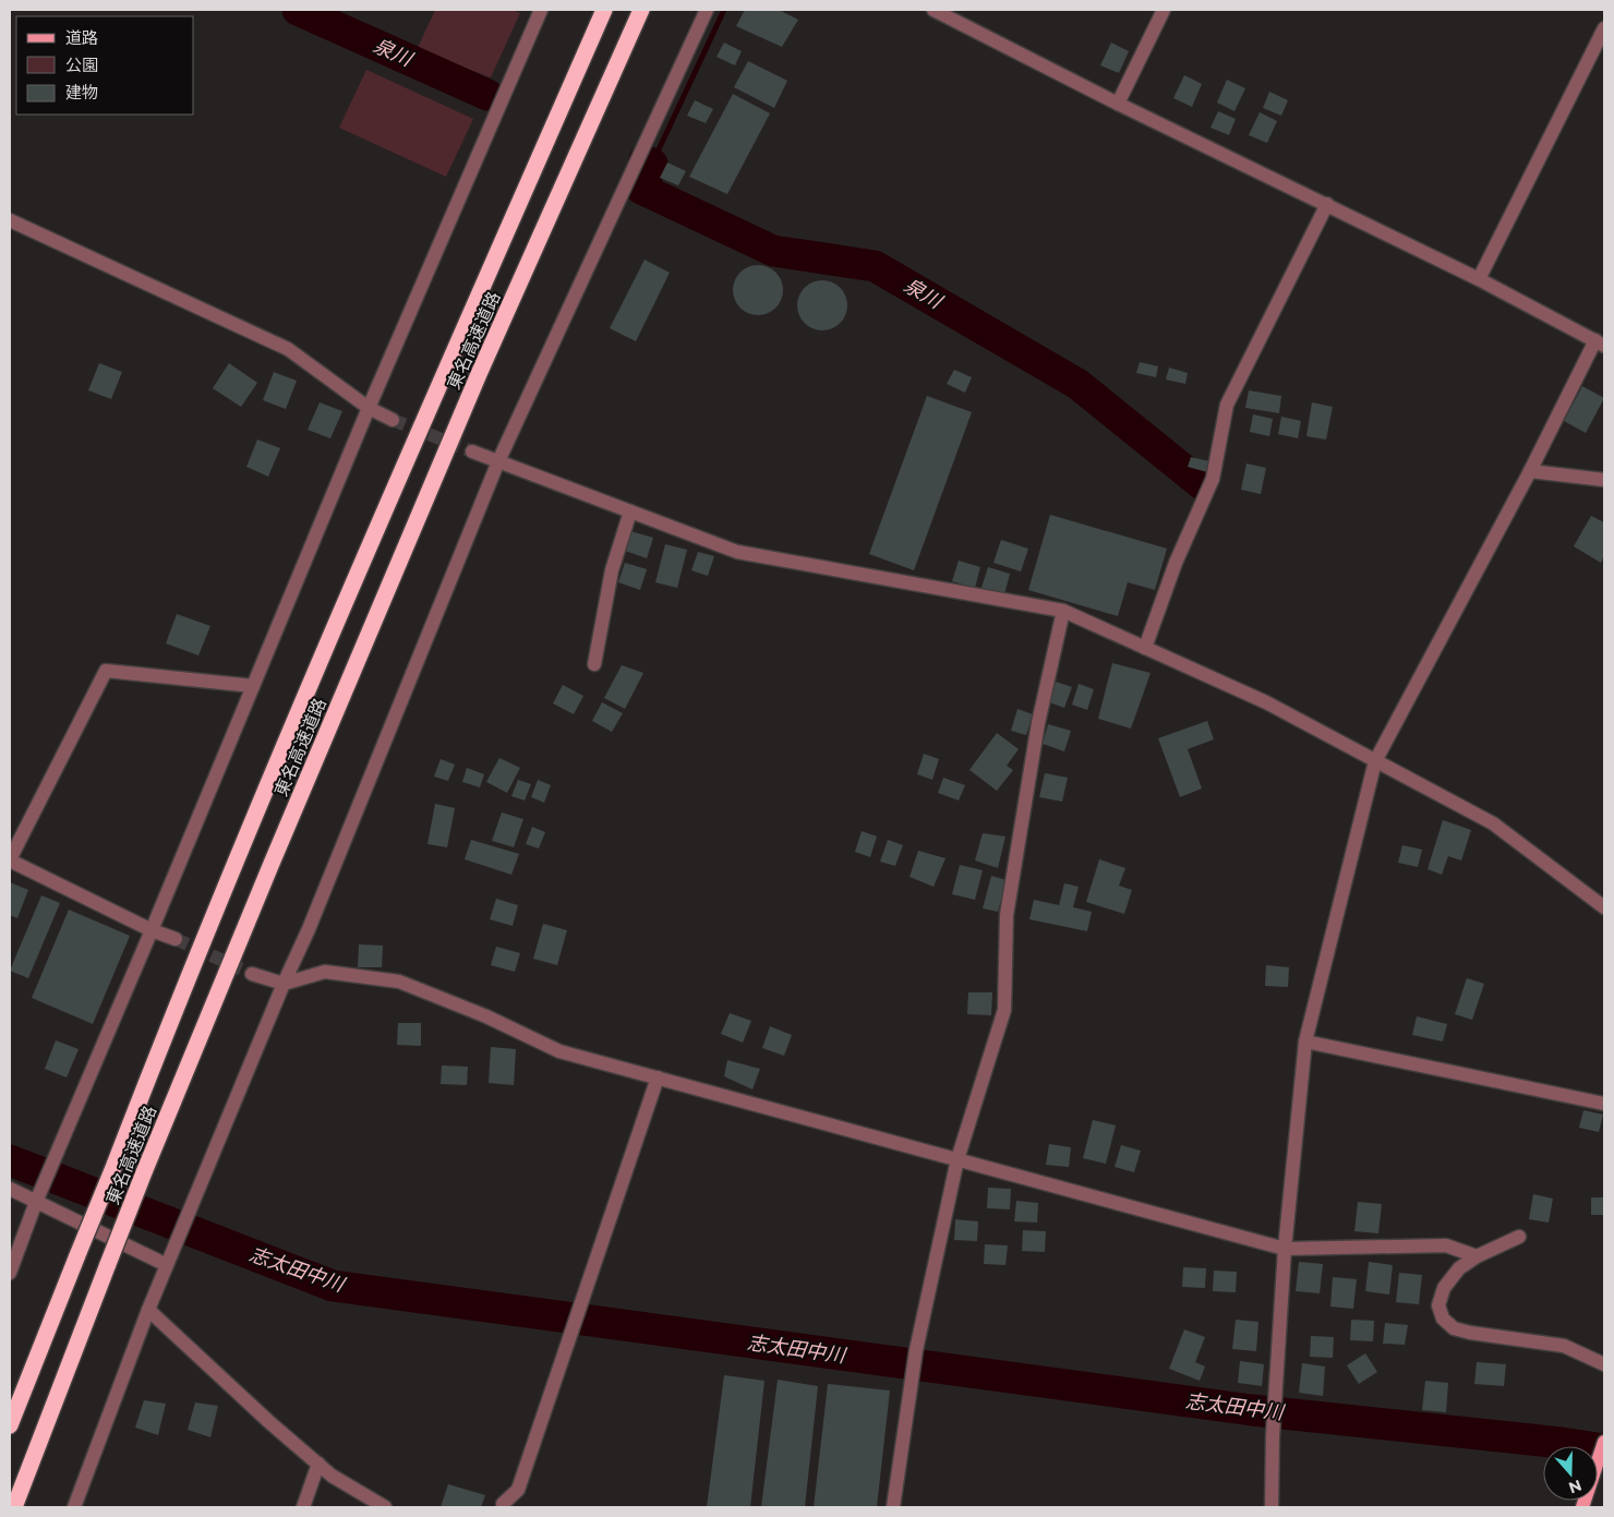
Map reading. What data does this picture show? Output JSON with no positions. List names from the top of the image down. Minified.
{"streets":{"highway":["東名高速道路"]},"water":["泉川","志太田中川"],"legend":["道路","公園","建物"],"north":"bottom"}
